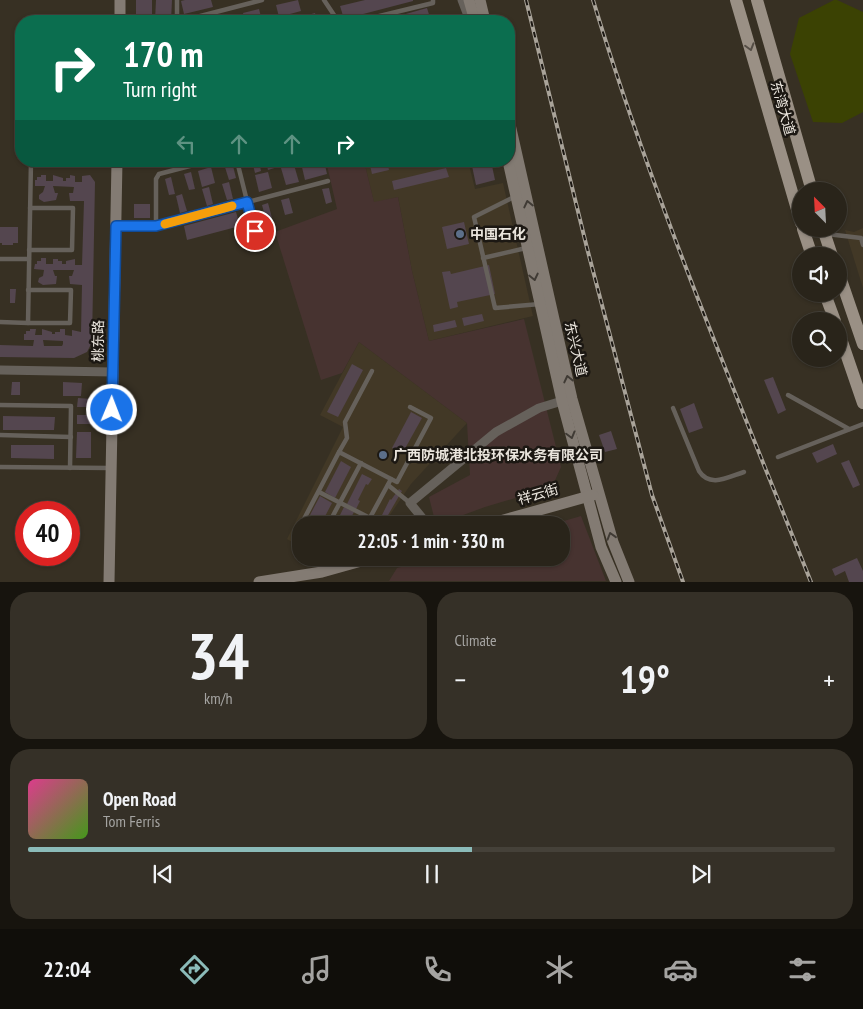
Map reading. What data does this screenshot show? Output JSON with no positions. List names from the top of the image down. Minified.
{"streets":{"main road":["东湾大道","桃东路","东兴大道","祥云街"]},"crossings":[["东兴大道","祥云街"]],"places":["中国石化","广西防城港北投环保水务有限公司"],"north":"top left","page":{"turn":["170 m","Turn right"],"limit":"40","trip":"22:05 · 1 min · 330 m","tile":[["34","km/h"],"Climate"],"heat":["−","19°","+"],"song":["Open Road","Tom Ferris"],"tabs":"22:04"}}
